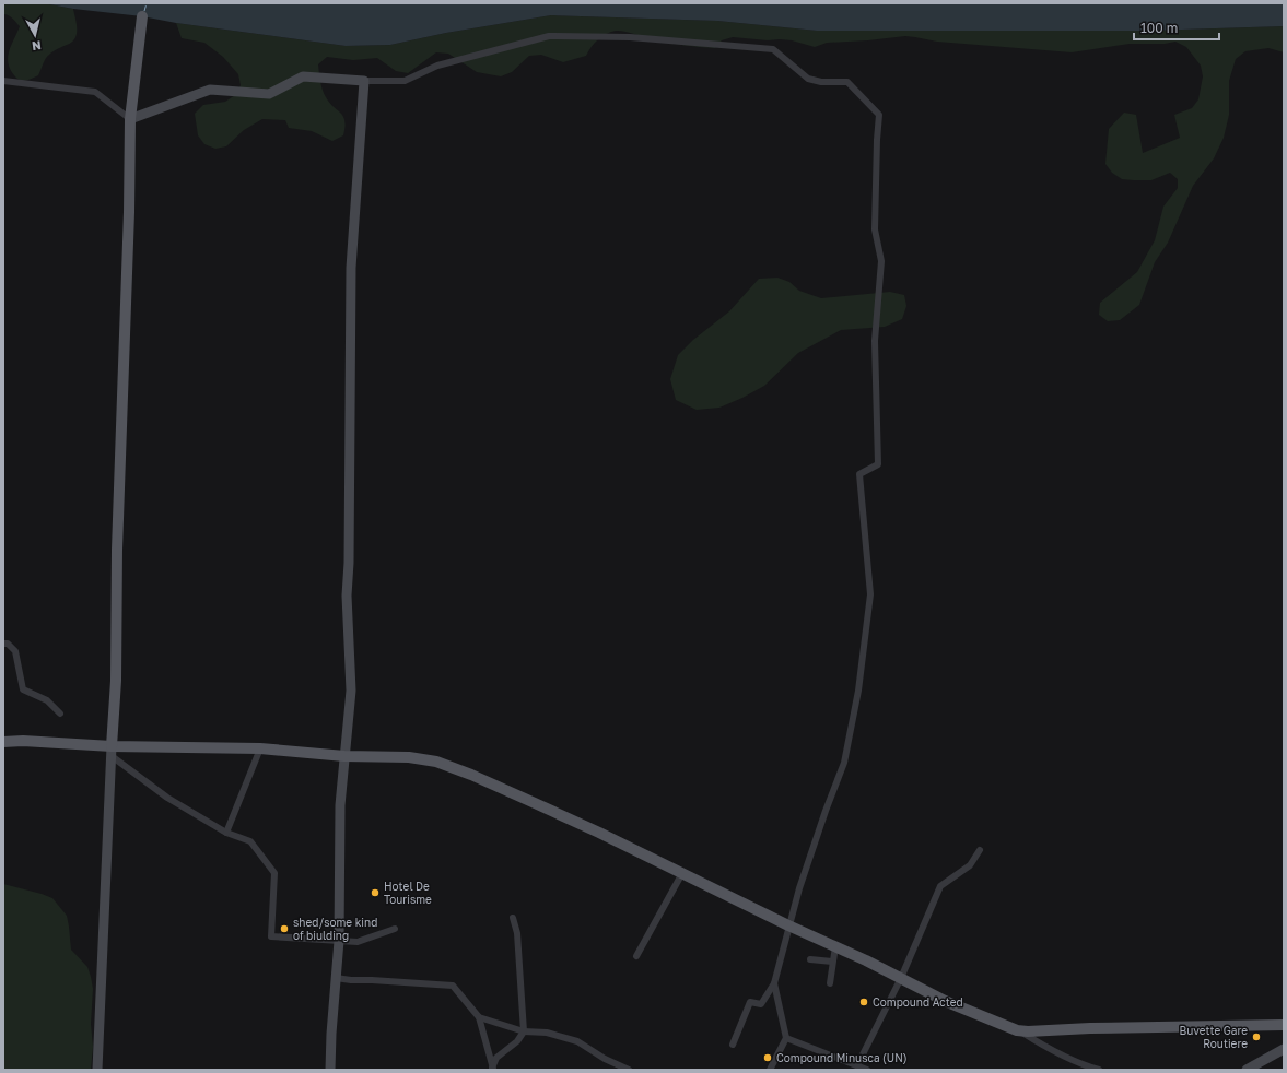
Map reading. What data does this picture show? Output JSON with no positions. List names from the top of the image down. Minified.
{"places":["Hotel De Tourisme","shed/some kind of biulding","Compound Acted","Buvette Gare Routiere","Compound Minusca (UN)"],"scale_bar":"100 m","north":"bottom"}
